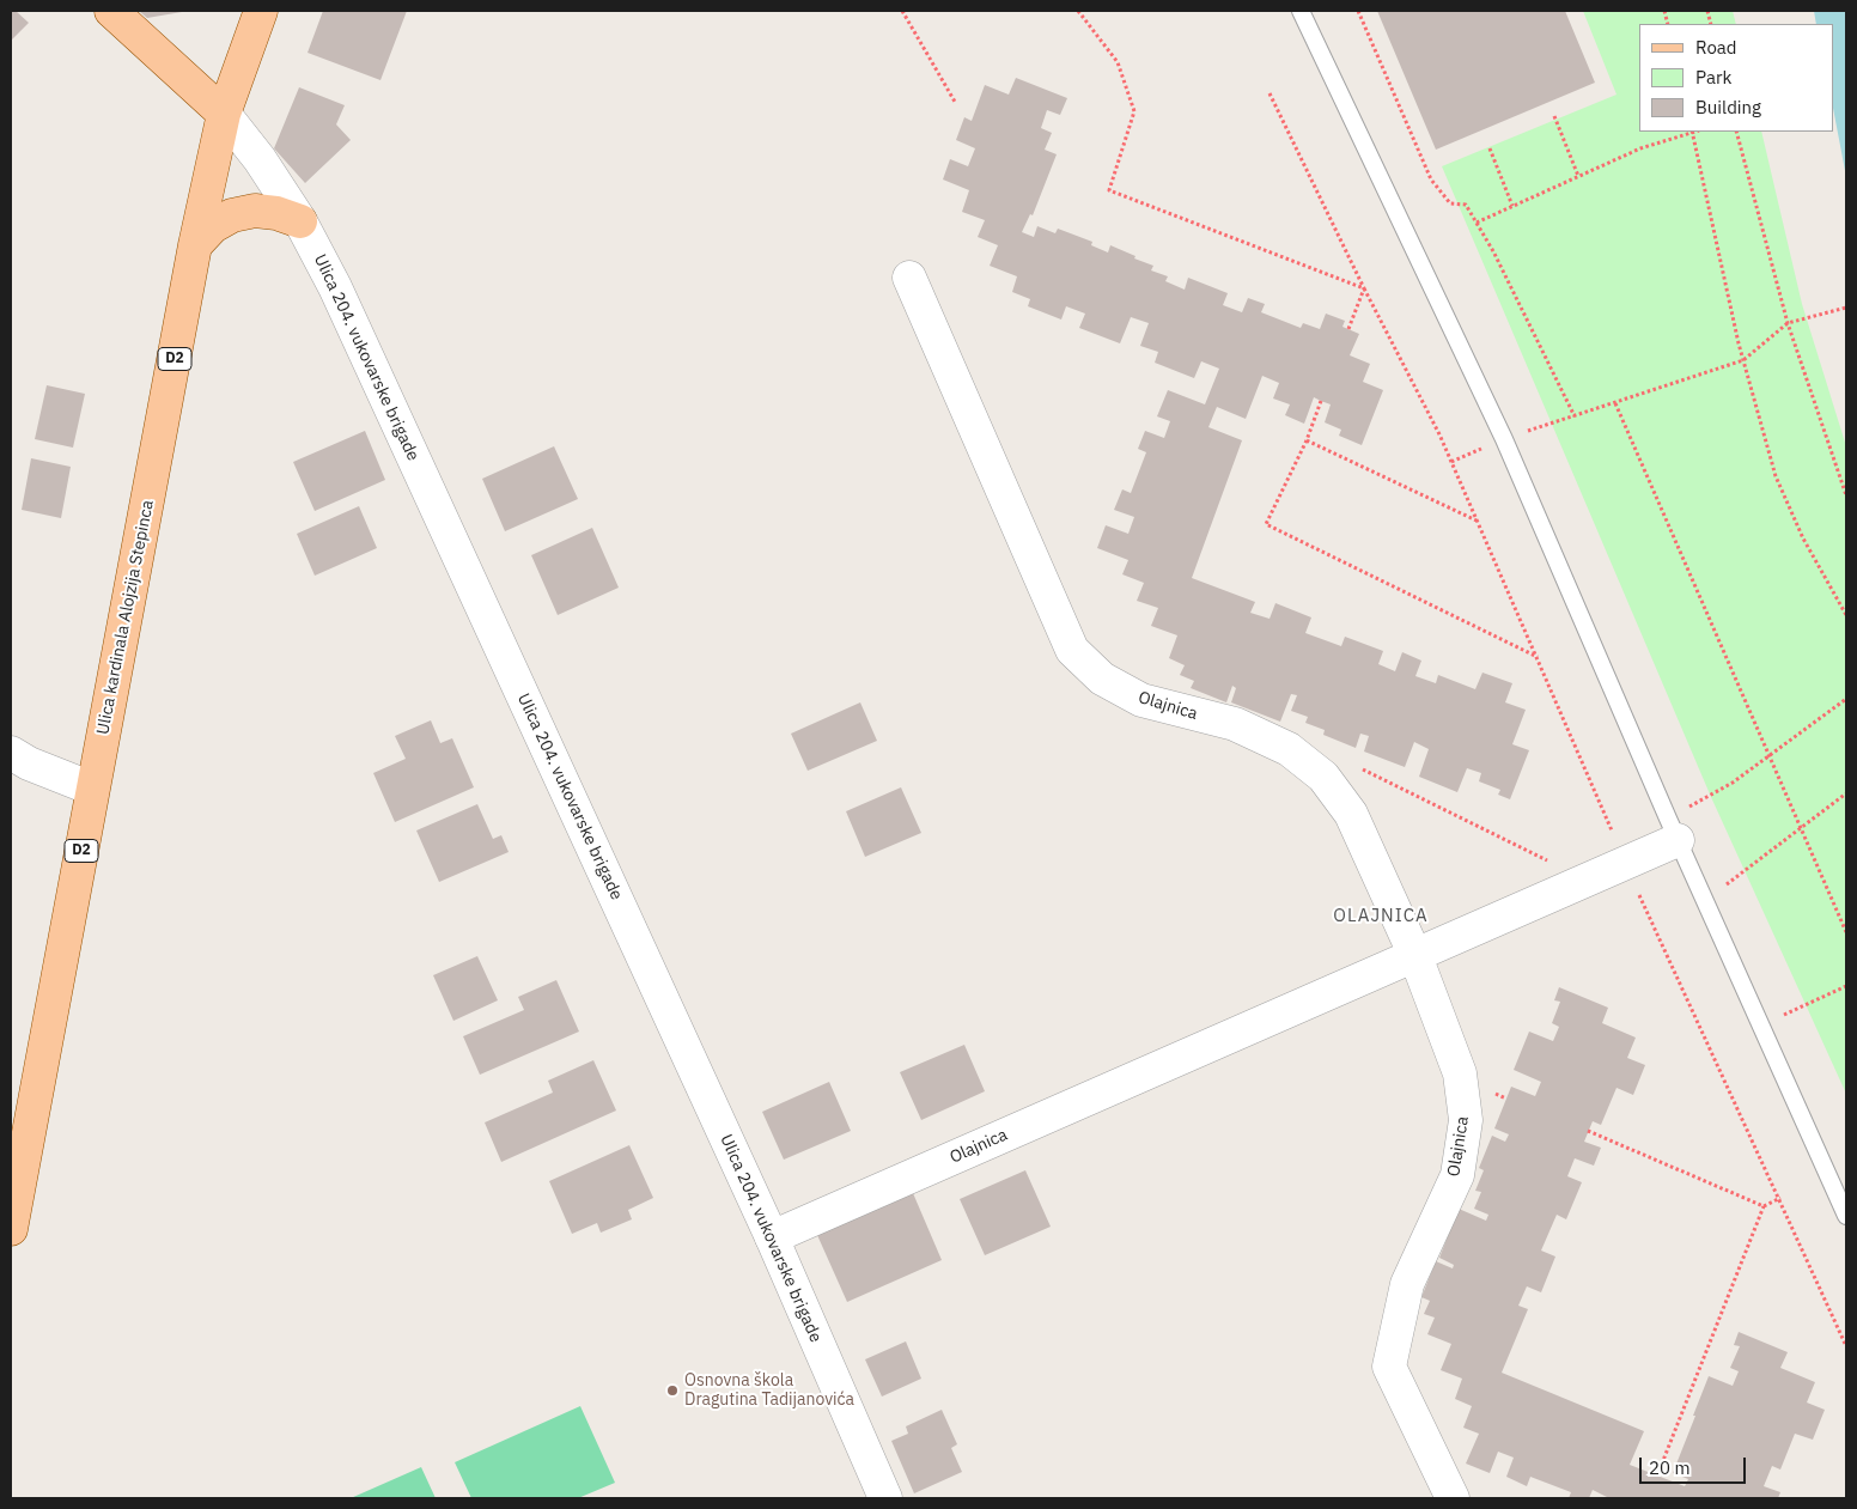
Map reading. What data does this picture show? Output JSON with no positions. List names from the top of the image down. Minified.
{"streets":{"main road":["D2","Ulica kardinala Alojzija Stepinca"],"street":["Ulica 204. vukovarske brigade","Olajnica"]},"crossings":[["Ulica 204. vukovarske brigade","Ulica kardinala Alojzija Stepinca"],["Ulica 204. vukovarske brigade","Olajnica"]],"districts":["OLAJNICA"],"places":["Osnovna škola Dragutina Tadijanovića"],"legend":["Road","Park","Building"],"scale_bar":"20 m"}
